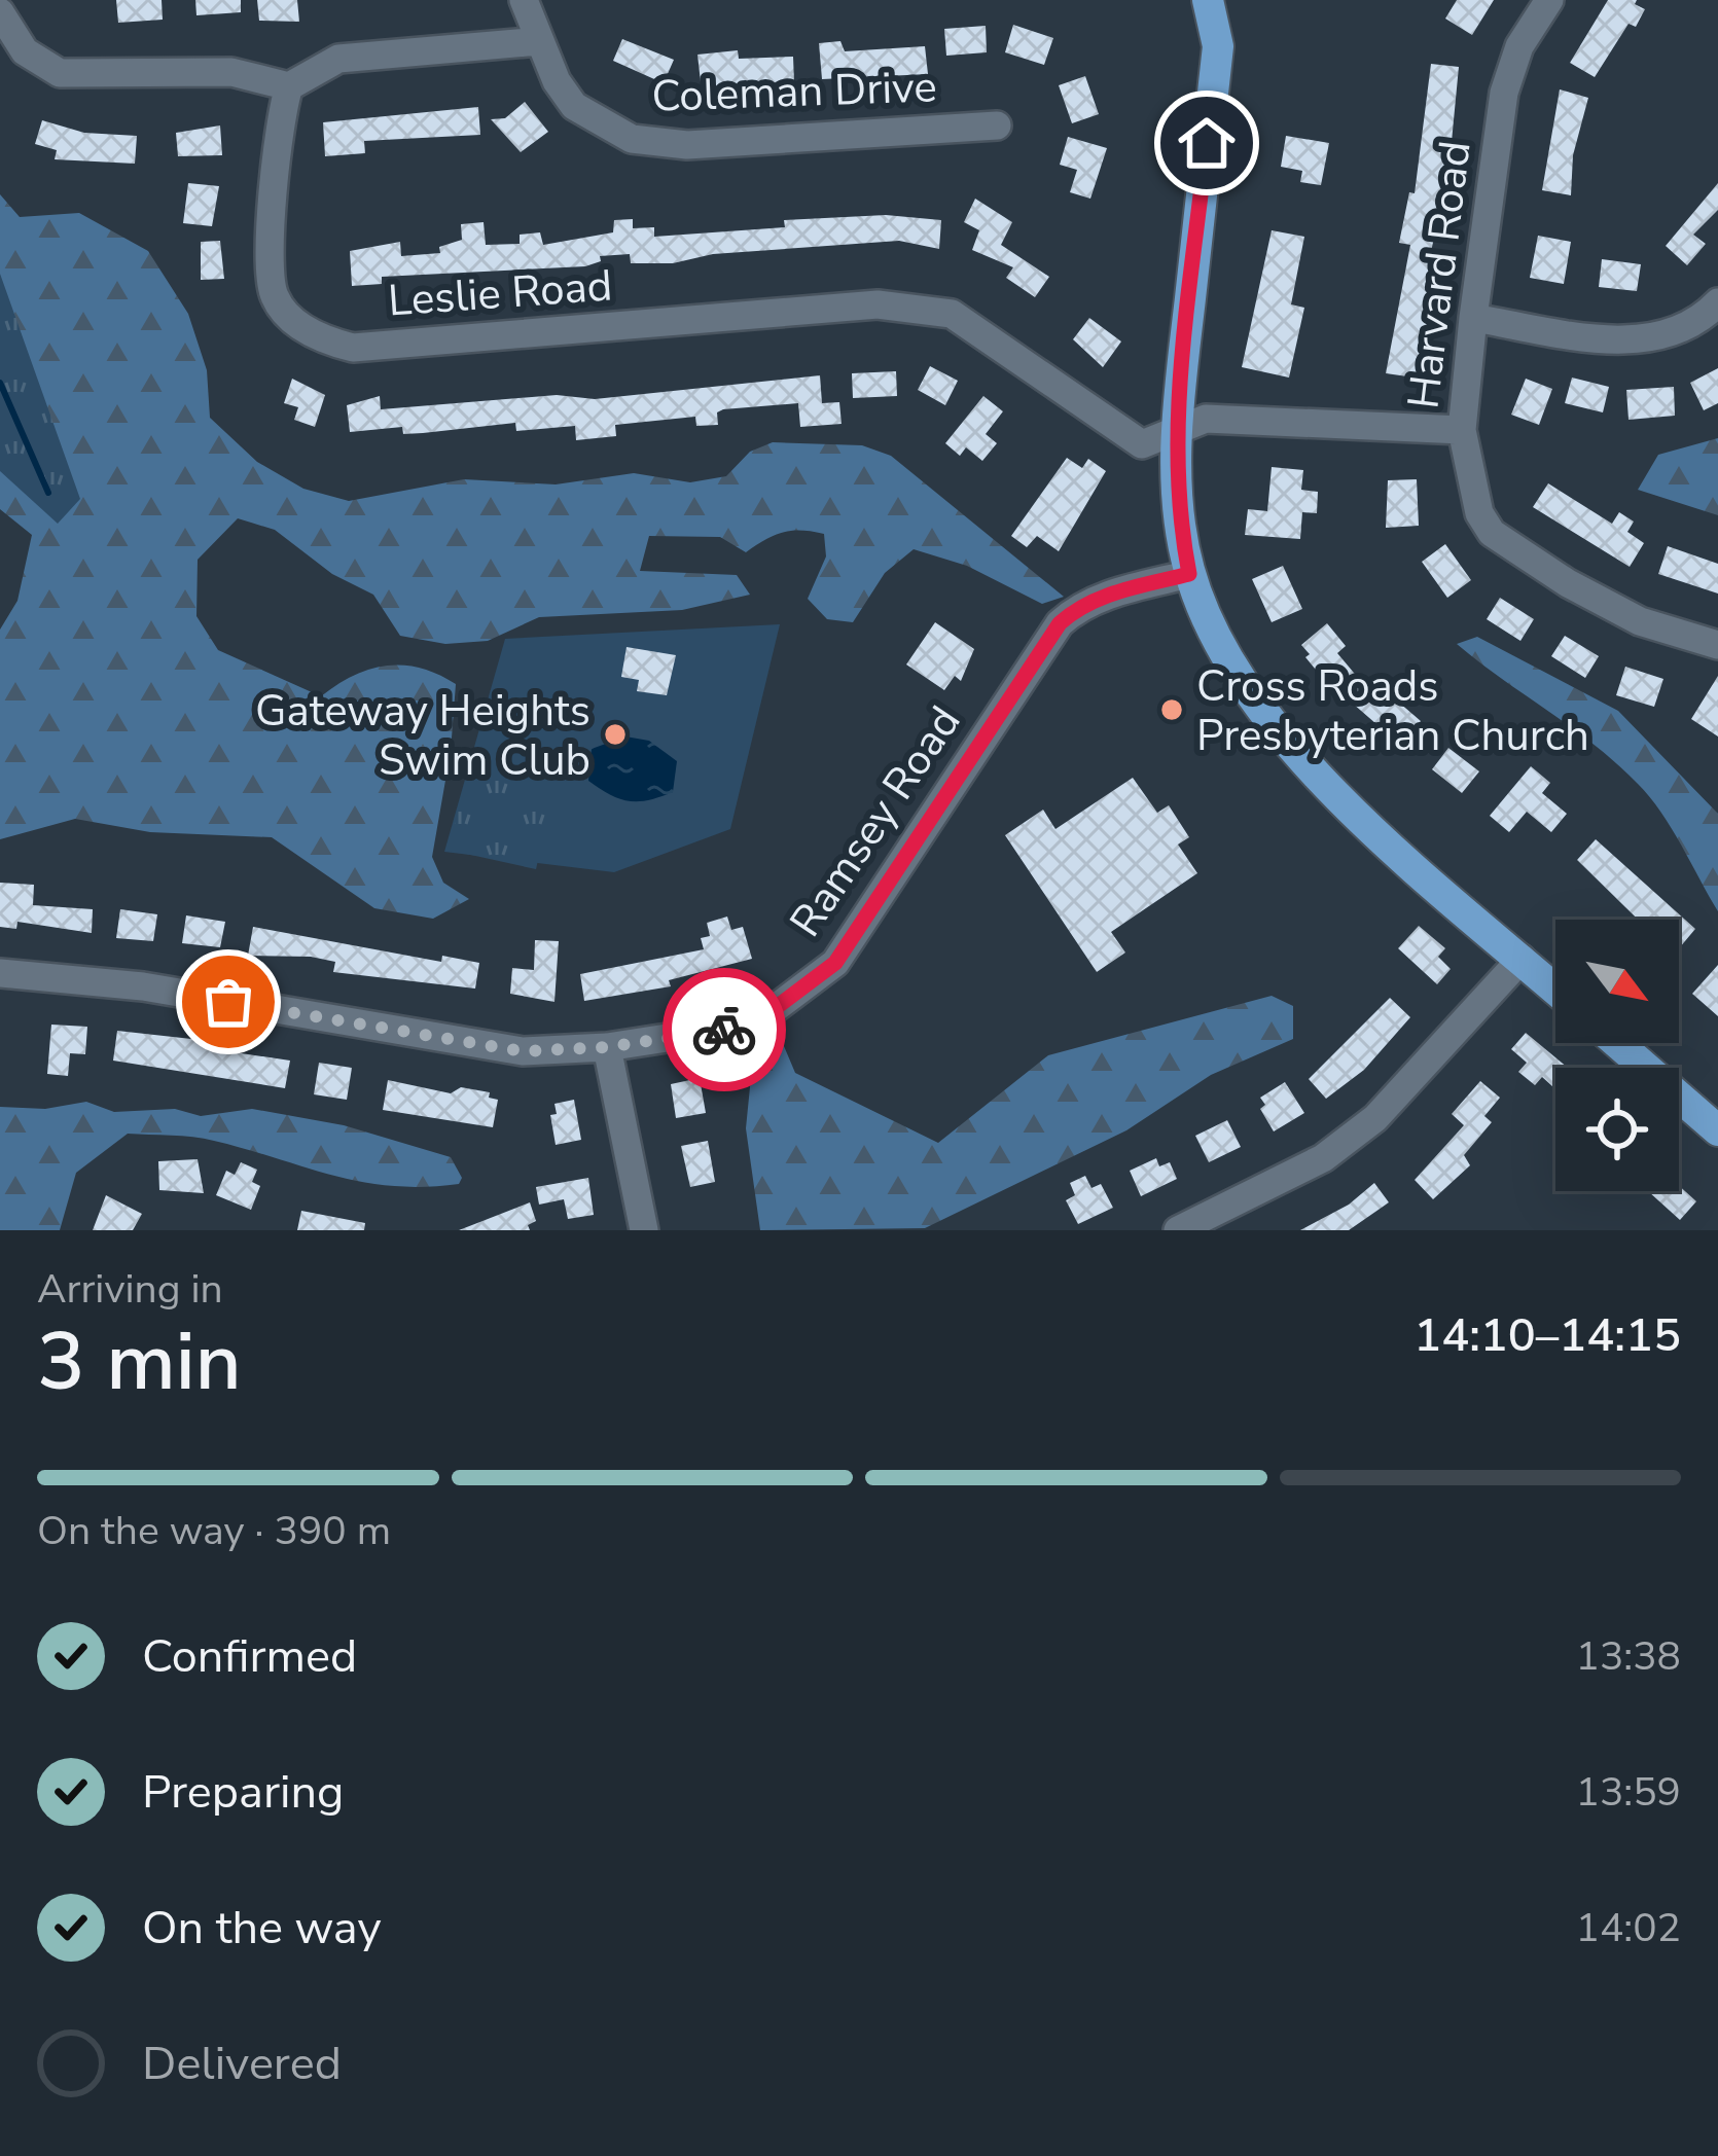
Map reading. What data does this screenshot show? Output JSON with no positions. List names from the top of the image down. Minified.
{"streets":{"street":["Coleman Drive","Harvard Road","Leslie Road","Ramsey Road"]},"places":["Cross Roads Presbyterian Church","Gateway Heights Swim Club"],"north":"bottom right","page":{"heading":["3 min","Arriving in","14:10–14:15"],"bar":"On the way · 390 m","list":[["Confirmed","13:38"],["Preparing","13:59"],["On the way","14:02"],"Delivered"]}}
